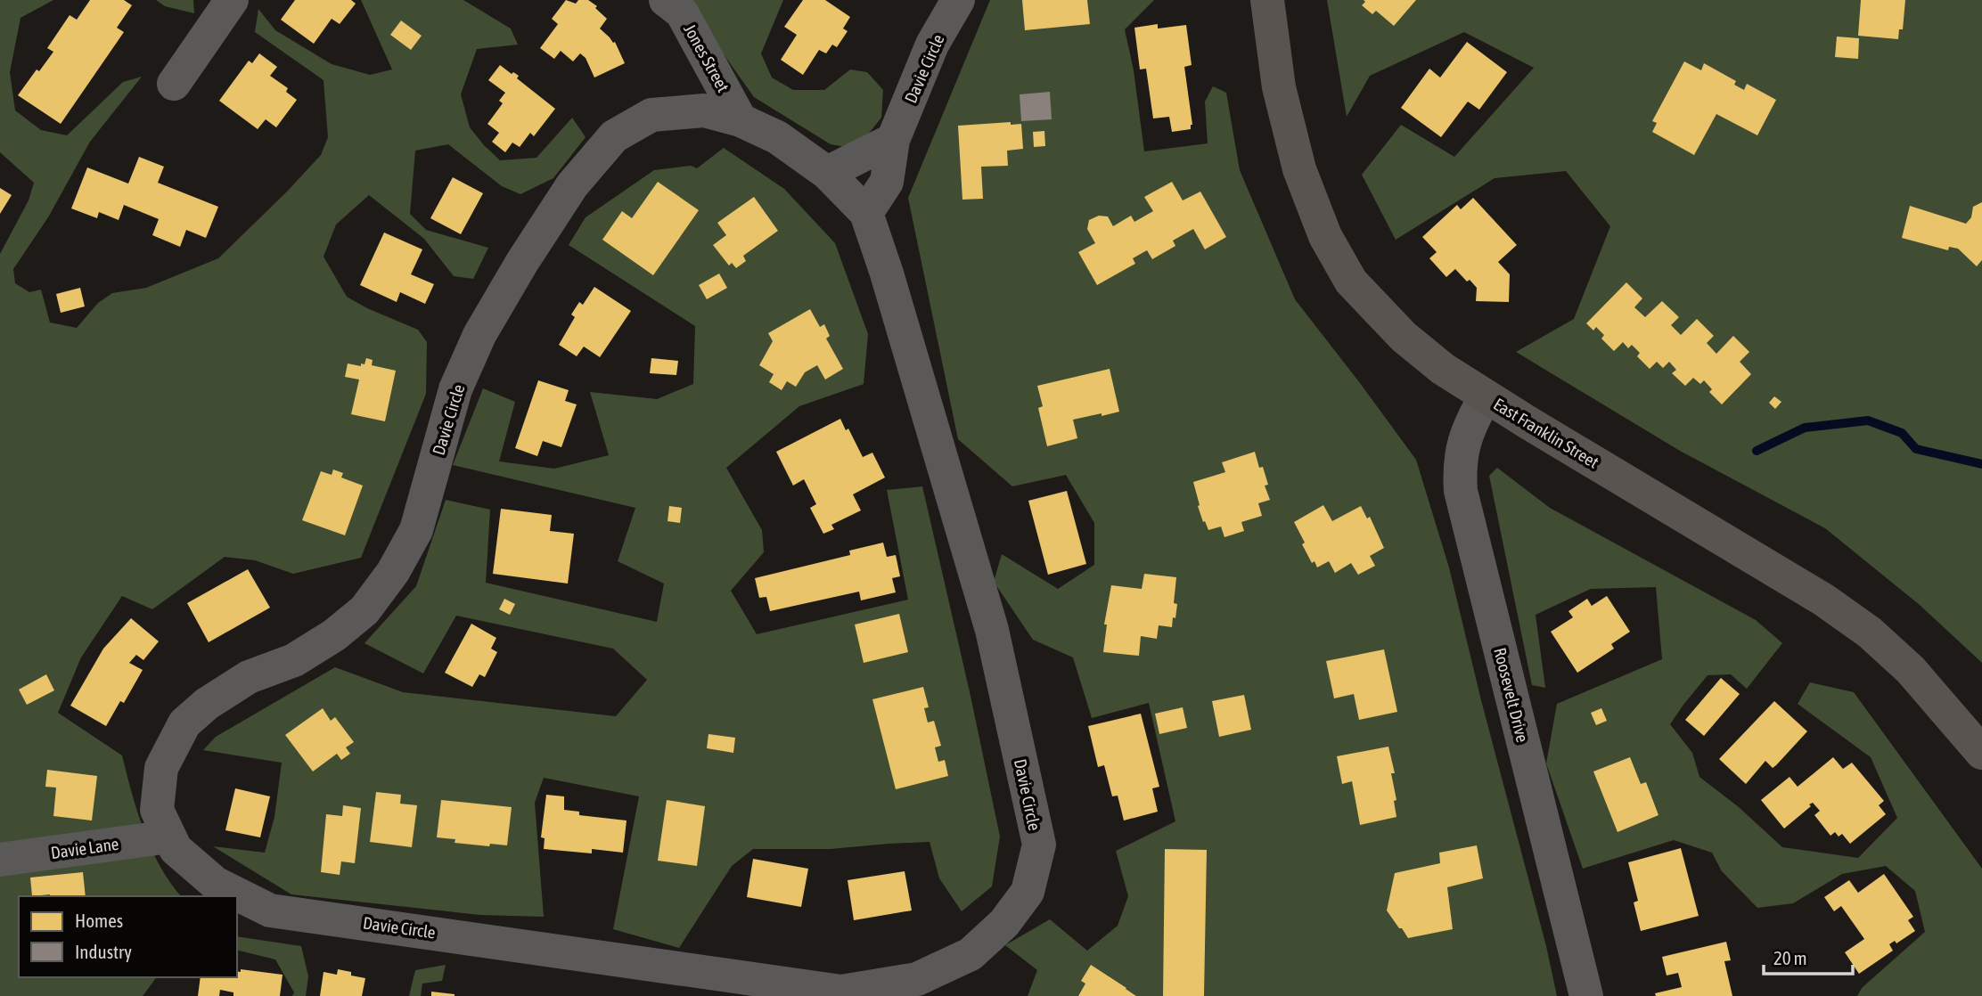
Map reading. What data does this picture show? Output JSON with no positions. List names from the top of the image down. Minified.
{"streets":{"main road":["East Franklin Street"],"street":["Jones Street","Davie Circle","Roosevelt Drive","Davie Lane"]},"crossings":[["Jones Street","Davie Circle"],["Davie Circle","Davie Lane"],["East Franklin Street","Roosevelt Drive"]],"legend":["Homes","Industry"],"scale_bar":"20 m"}
